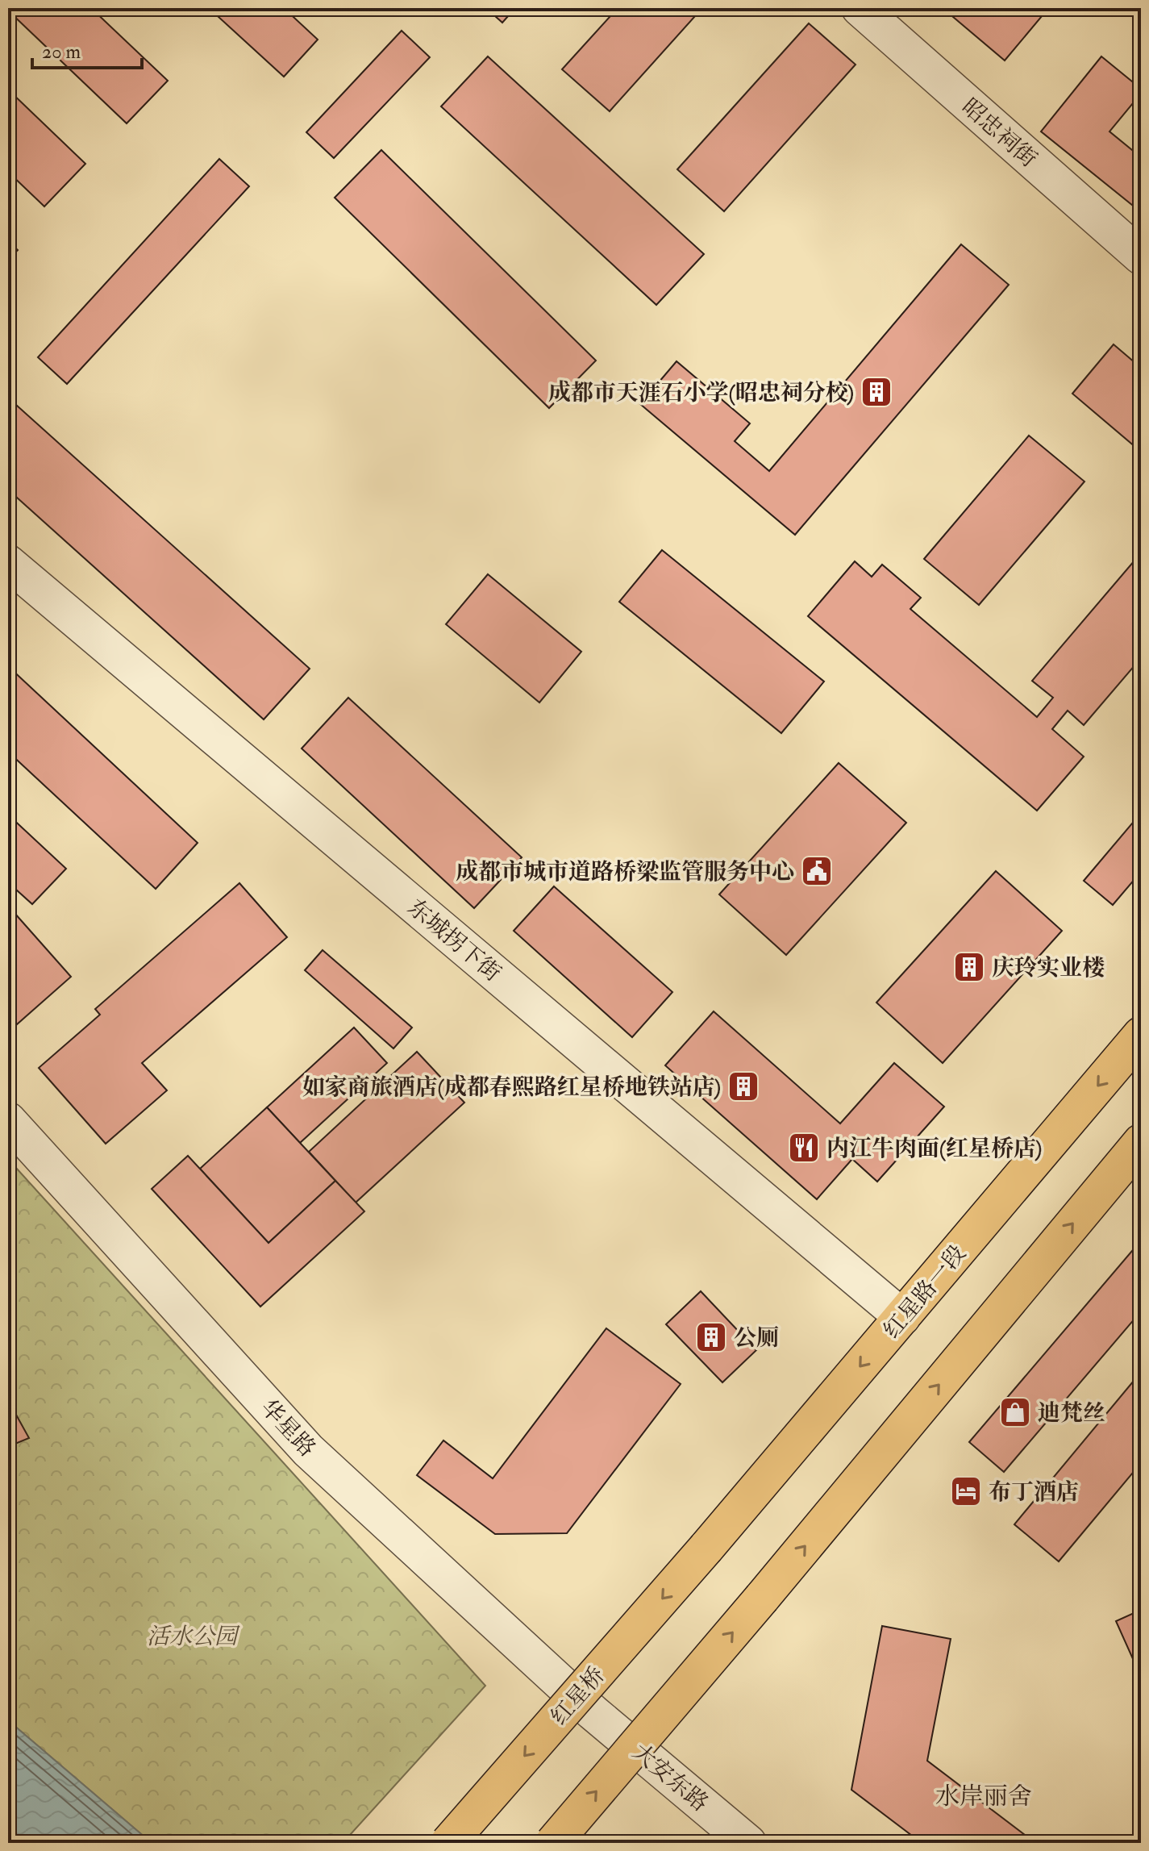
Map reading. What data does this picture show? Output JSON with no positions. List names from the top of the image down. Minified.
{"streets":{"main road":["红星路一段","红星桥"],"street":["昭忠祠街","东城拐下街","华星路","大安东路"]},"crossings":[["东城拐下街","红星路一段"],["红星路一段","红星桥"],["华星路","大安东路"]],"districts":["水岸丽舍"],"parks":["活水公园"],"places":{"building":["成都市天涯石小学(昭忠祠分校)","庆玲实业楼","如家商旅酒店(成都春熙路红星桥地铁站店)","公厕"],"public building":["成都市城市道路桥梁监管服务中心"],"restaurant":["内江牛肉面(红星桥店)"],"shop":["迪梵丝"],"hotel":["布丁酒店"]},"scale_bar":"20 m"}
